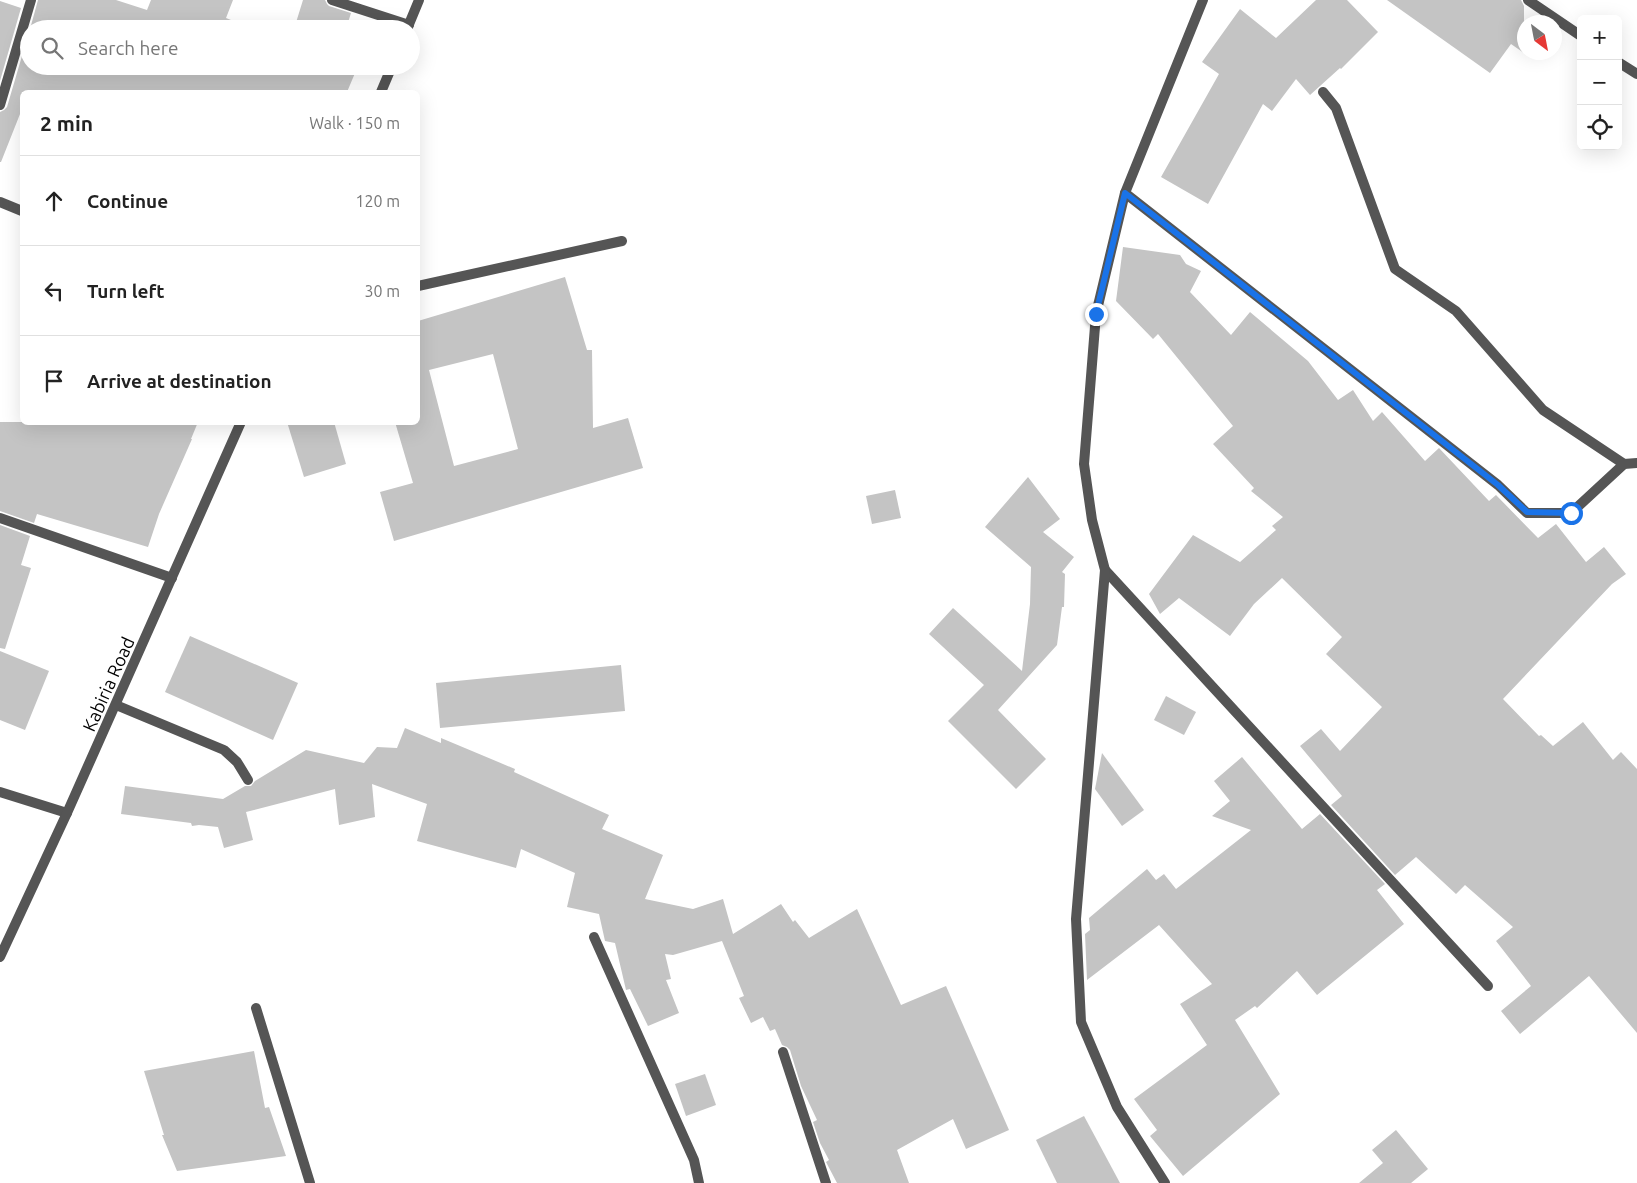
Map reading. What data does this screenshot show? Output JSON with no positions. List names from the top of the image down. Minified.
{"streets":{"street":["Kabiria Road"]},"north":"bottom right","page":{"map_buttons":["+","−"],"search":"Search here","heading":["2 min","Walk · 150 m"],"list":[["Continue","120 m"],["Turn left","30 m"],"Arrive at destination"]}}
